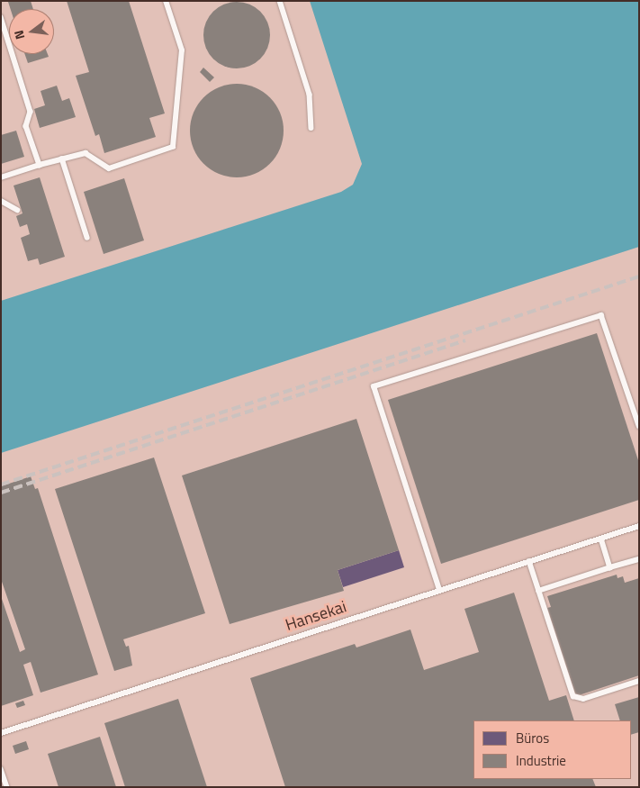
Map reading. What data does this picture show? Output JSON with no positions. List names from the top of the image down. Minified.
{"streets":{"lane":["Hansekai"]},"legend":["Büros","Industrie"],"north":"left"}
